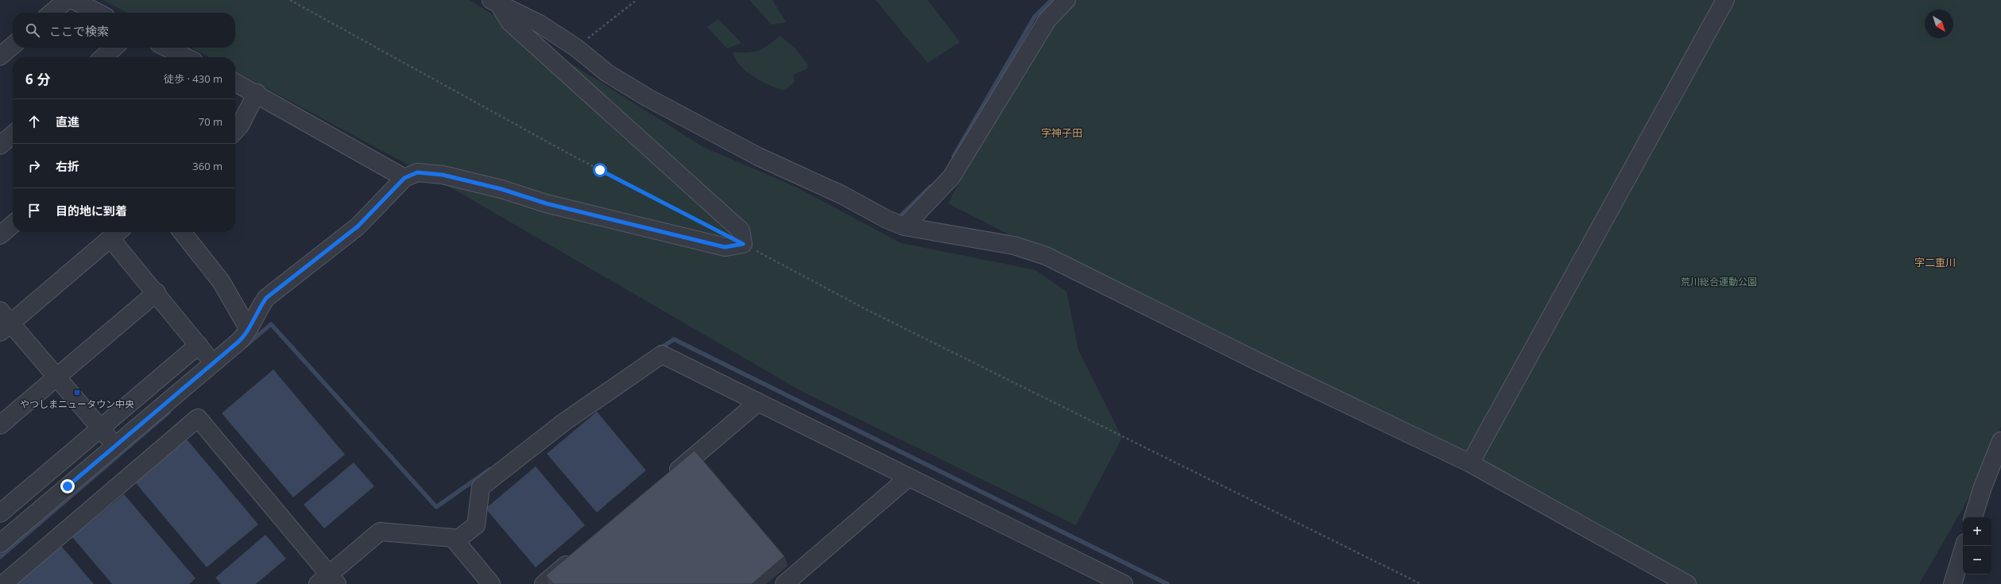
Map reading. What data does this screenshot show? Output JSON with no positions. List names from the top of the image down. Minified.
{"districts":["字神子田","字二重川"],"parks":["荒川総合運動公園"],"places":{"transit":["やつしまニュータウン中央"]},"north":"bottom right","page":{"search":"ここで検索","heading":["6 分","徒歩 · 430 m"],"list":[["直進","70 m"],["右折","360 m"],"目的地に到着"],"map_buttons":["+","−"]}}
